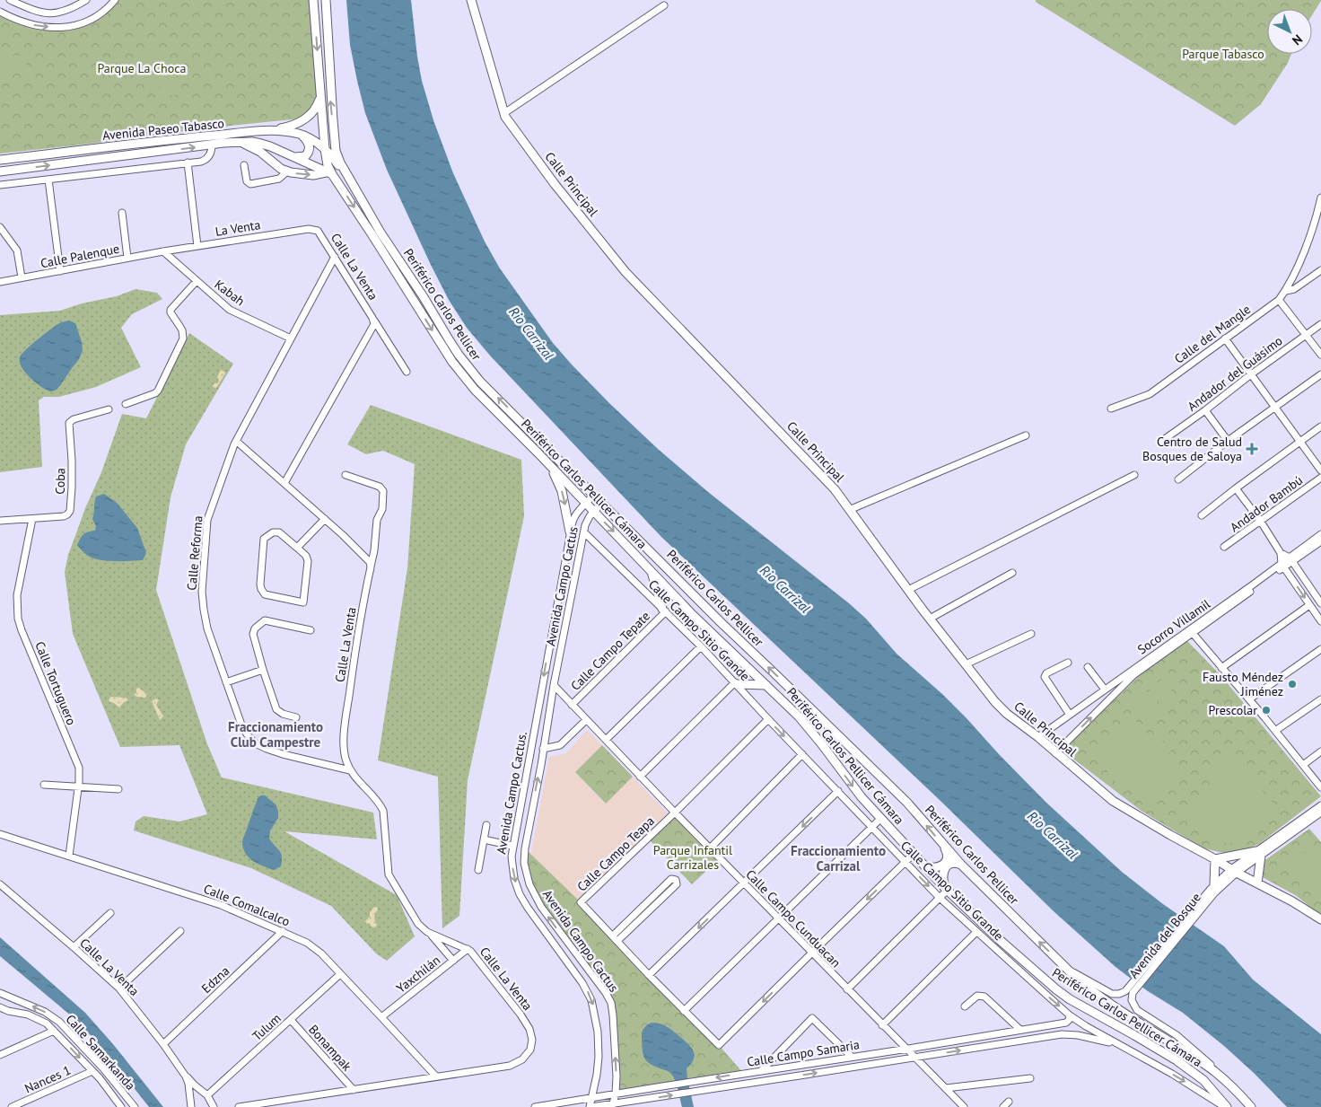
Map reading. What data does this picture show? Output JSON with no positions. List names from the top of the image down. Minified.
{"streets":{"main road":["Avenida Paseo Tabasco","Calle Principal","Periférico Carlos Pellicer","Periférico Carlos Pellicer Cámara"],"street":["La Venta","Calle Palenque","Calle La Venta","Kabah","Calle del Mangle","Andador del Guásimo","Coba","Andador Bambú","Calle Reforma","Avenida Campo Cactus","Socorro Villamil","Calle Campo Sitio Grande","Calle Campo Tepate","Calle Tortuguero","Avenida Campo Cactus.","Calle Campo Teapa","Calle Comalcalco","Calle Campo Cunduacan","Avenida del Bosque","Yaxchilán","Edzna","Tulum","Bonampak","Calle Samarkanda","Calle Campo Samaria","Nances 1"]},"crossings":[["Avenida Paseo Tabasco","Periférico Carlos Pellicer"],["Avenida Paseo Tabasco","Periférico Carlos Pellicer Cámara"],["Calle Principal","Socorro Villamil"],["Calle Principal","Avenida del Bosque"],["La Venta","Calle Palenque"],["La Venta","Calle La Venta"],["La Venta","Kabah"],["Calle Palenque","Kabah"],["Calle La Venta","Calle Reforma"],["Calle La Venta","Calle Comalcalco"],["Calle La Venta","Yaxchilán"],["Calle La Venta","Edzna"],["Calle La Venta","Bonampak"],["Kabah","Calle Reforma"],["Periférico Carlos Pellicer","Avenida Campo Cactus"],["Periférico Carlos Pellicer","Avenida Campo Cactus."],["Periférico Carlos Pellicer","Avenida del Bosque"],["Coba","Calle Tortuguero"],["Periférico Carlos Pellicer Cámara","Avenida Campo Cactus"],["Periférico Carlos Pellicer Cámara","Calle Campo Sitio Grande"],["Periférico Carlos Pellicer Cámara","Avenida Campo Cactus."],["Avenida Campo Cactus","Calle Campo Sitio Grande"],["Avenida Campo Cactus","Calle Campo Cunduacan"],["Avenida Campo Cactus","Calle Campo Samaria"],["Calle Campo Sitio Grande","Calle Campo Tepate"],["Calle Campo Sitio Grande","Calle Campo Teapa"],["Calle Campo Sitio Grande","Calle Campo Samaria"],["Calle Campo Tepate","Calle Campo Cunduacan"],["Calle Tortuguero","Calle Comalcalco"],["Avenida Campo Cactus.","Calle Campo Samaria"],["Calle Campo Teapa","Calle Campo Cunduacan"],["Calle Comalcalco","Yaxchilán"],["Calle Comalcalco","Edzna"],["Calle Comalcalco","Tulum"],["Calle Campo Cunduacan","Calle Campo Samaria"],["Tulum","Bonampak"],["Calle Samarkanda","Nances 1"]],"one_way":["Periférico Carlos Pellicer","Periférico Carlos Pellicer Cámara","Avenida Campo Cactus","Calle Campo Sitio Grande","Avenida Campo Cactus."],"districts":["Fraccionamiento Club Campestre","Fraccionamiento Carrizal"],"water":["Rio Carrizal"],"parks":["Parque Tabasco","Parque La Choca","Parque Infantil Carrizales"],"places":{"health":["Centro de Salud Bosques de Saloya"],"other":["Fausto Méndez Jiménez","Prescolar"]},"north":"bottom right"}
